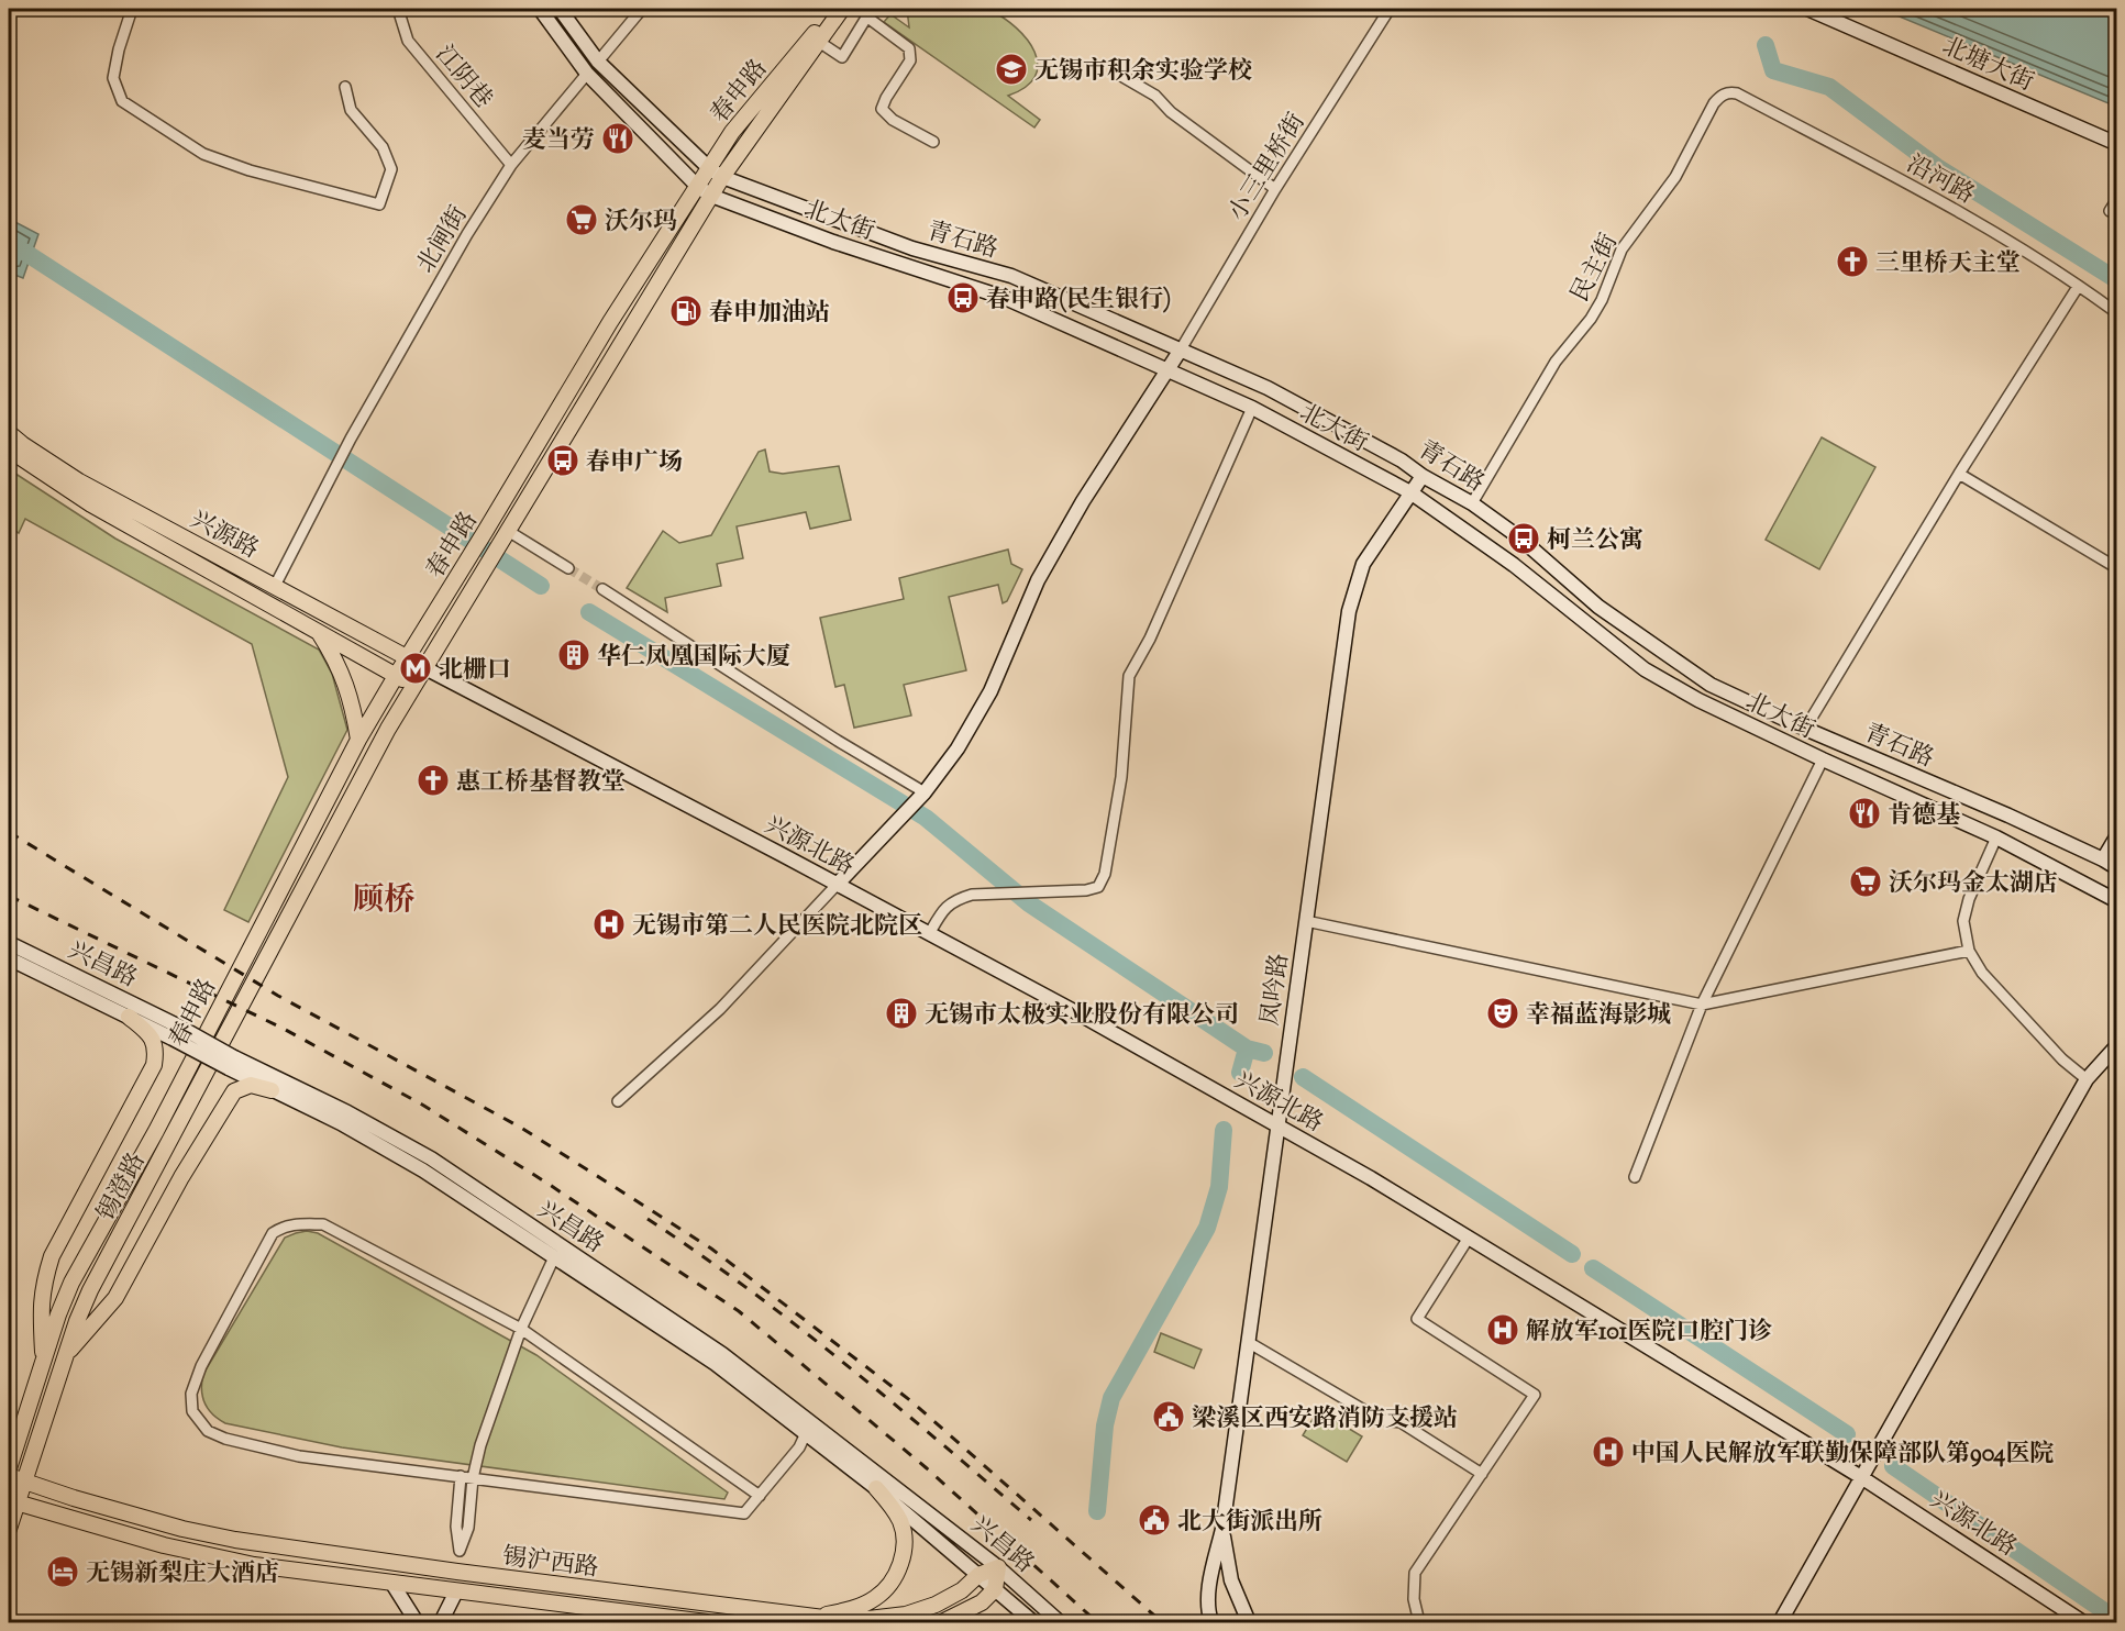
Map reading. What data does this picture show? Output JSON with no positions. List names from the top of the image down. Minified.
{"streets":{"main road":["北塘大街","春申路","北大街","青石路","兴源路","兴源北路","兴昌路","凤吟路","锡澄路","锡沪西路"],"street":["江阴巷","小三里桥街","沿河路","北闸街","民主街"]},"crossings":[["江阴巷","北闸街"],["春申路","北大街"],["春申路","青石路"],["春申路","兴源路"],["春申路","兴源北路"],["春申路","锡澄路"],["小三里桥街","青石路"],["沿河路","民主街"],["北大街","北闸街"],["北大街","凤吟路"],["北闸街","兴源路"],["青石路","民主街"],["青石路","凤吟路"],["兴源路","兴源北路"],["兴源北路","凤吟路"],["兴昌路","锡沪西路"],["锡澄路","锡沪西路"]],"districts":["顾桥"],"places":{"school or university":["无锡市积余实验学校"],"restaurant":["麦当劳","肯德基"],"supermarket":["沃尔玛","沃尔玛金太湖店"],"church":["三里桥天主堂","惠工桥基督教堂"],"bus stop":["春申路(民生银行)","春申广场","柯兰公寓"],"fuel station":["春申加油站"],"building":["华仁凤凰国际大厦","无锡市太极实业股份有限公司"],"metro station":["北栅口"],"hospital":["无锡市第二人民医院北院区","解放军101医院口腔门诊","中国人民解放军联勤保障部队第904医院"],"theatre":["幸福蓝海影城"],"public building":["梁溪区西安路消防支援站","北大街派出所"],"hotel":["无锡新梨庄大酒店"]}}
